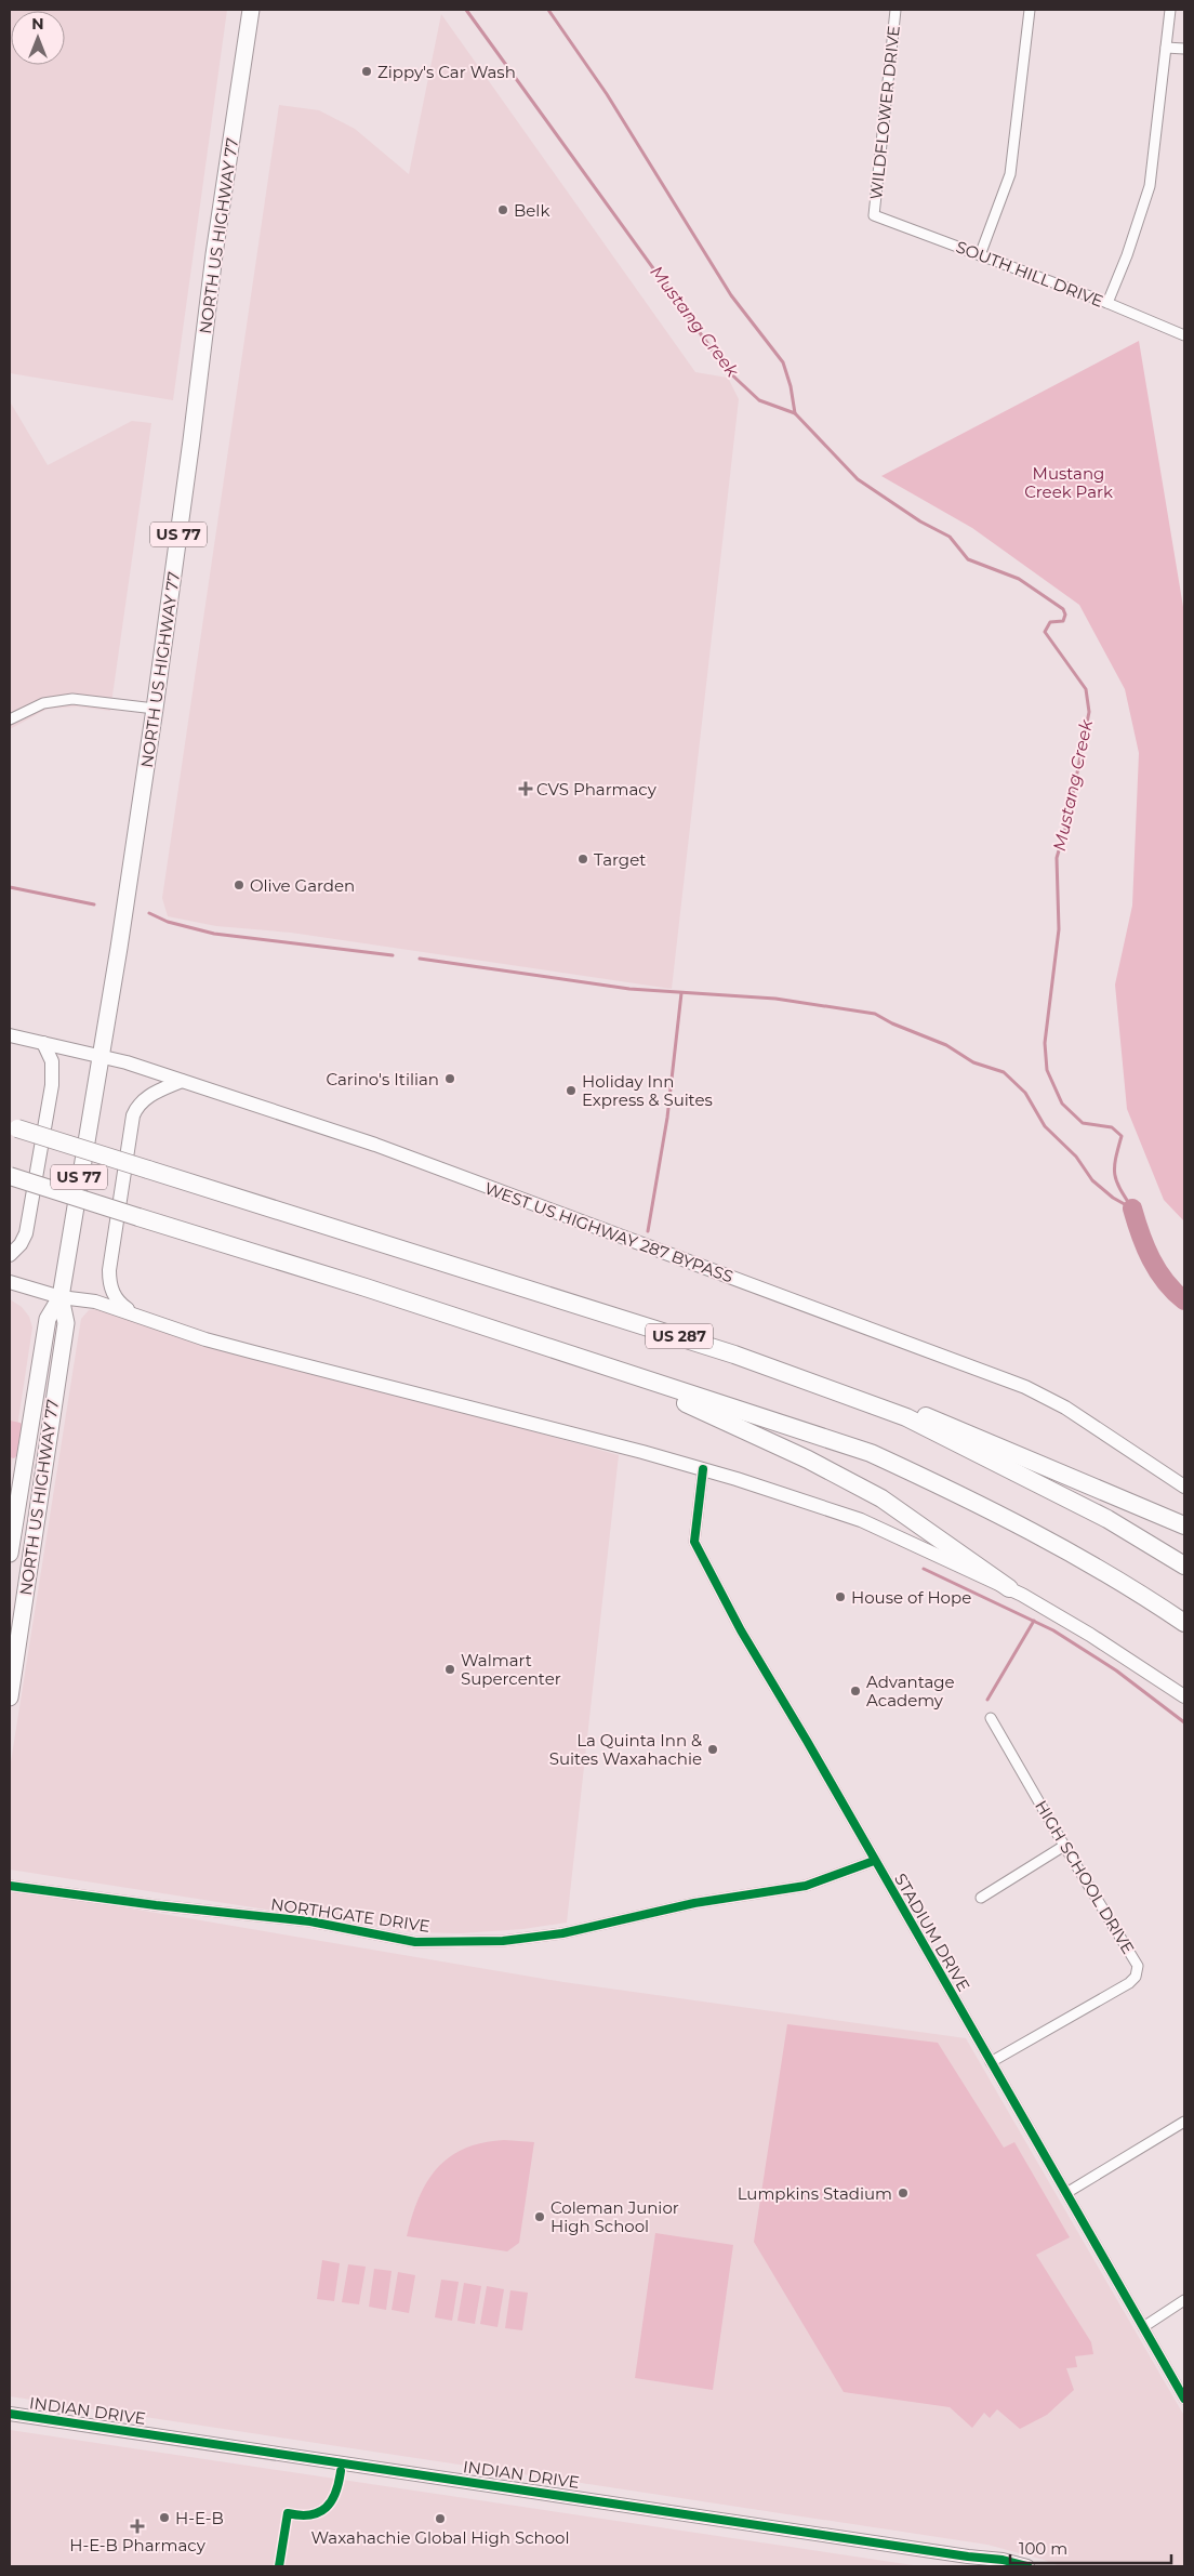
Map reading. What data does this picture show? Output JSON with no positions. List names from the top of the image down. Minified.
{"streets":{"highway":["US 287"],"main road":["NORTH US HIGHWAY 77","US 77","WEST US HIGHWAY 287 BYPASS","INDIAN DRIVE"],"street":["WILDFLOWER DRIVE","SOUTH HILL DRIVE","HIGH SCHOOL DRIVE","NORTHGATE DRIVE","STADIUM DRIVE"]},"crossings":[["WILDFLOWER DRIVE","SOUTH HILL DRIVE"],["NORTH US HIGHWAY 77","WEST US HIGHWAY 287 BYPASS"],["HIGH SCHOOL DRIVE","STADIUM DRIVE"],["NORTHGATE DRIVE","STADIUM DRIVE"]],"water":["Mustang Creek"],"parks":["Mustang Creek Park"],"places":{"other":["Zippy's Car Wash","Belk","Target","Olive Garden","Carino's Itilian","Holiday Inn Express & Suites","House of Hope","Walmart Supercenter","Advantage Academy","La Quinta Inn & Suites Waxahachie","Lumpkins Stadium","Coleman Junior High School","H-E-B","Waxahachie Global High School"],"health":["CVS Pharmacy","H-E-B Pharmacy"]},"scale_bar":"100 m","north":"top"}
